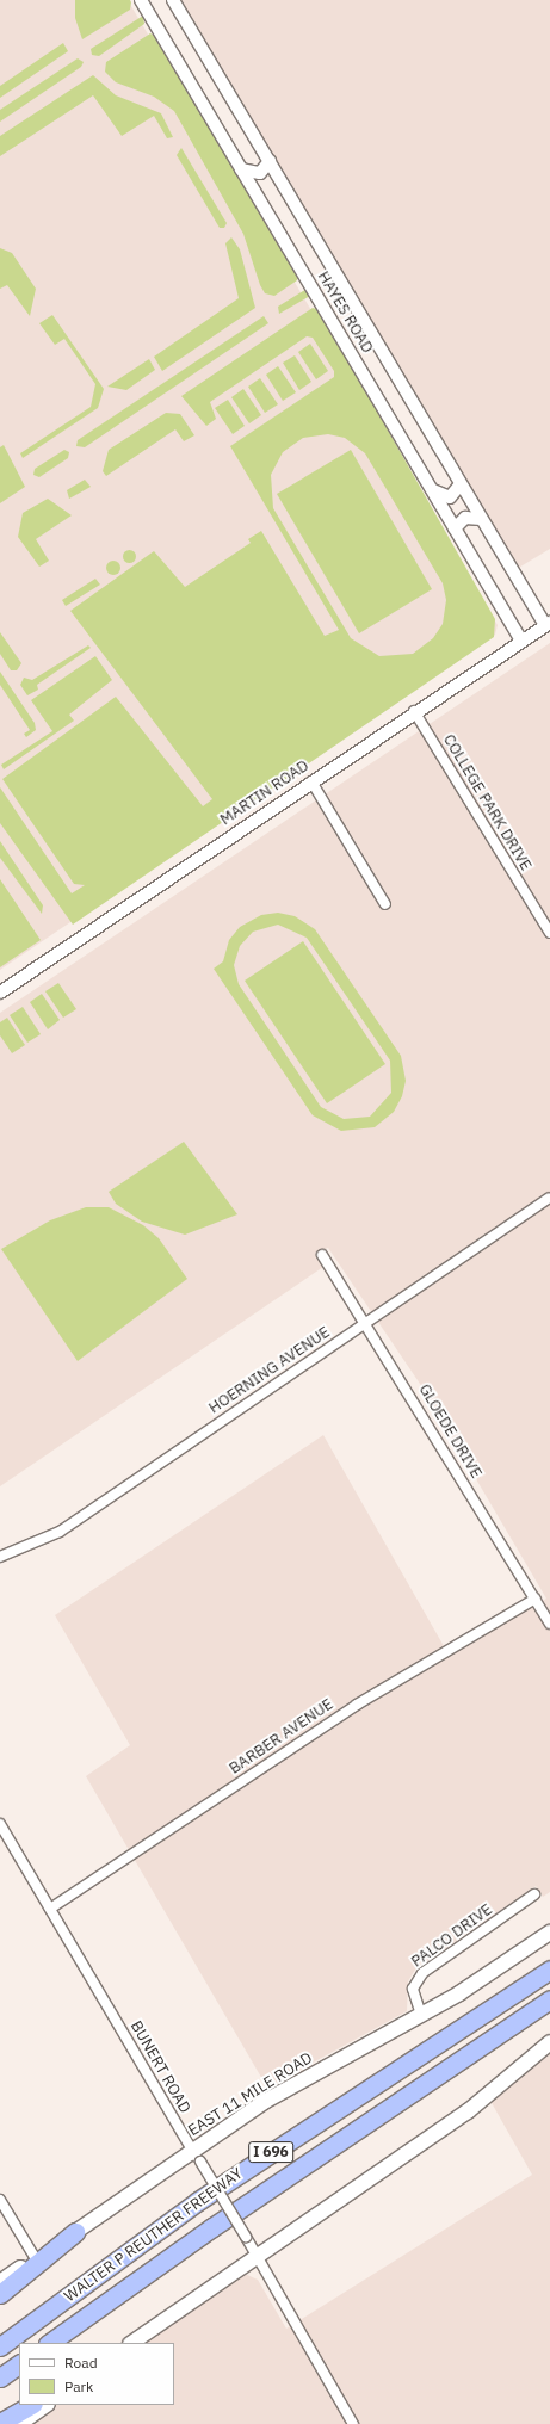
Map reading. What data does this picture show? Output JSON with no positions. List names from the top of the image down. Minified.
{"streets":{"highway":["I 696","WALTER P REUTHER FREEWAY"],"main road":["EAST 11 MILE ROAD"],"street":["HAYES ROAD","MARTIN ROAD","COLLEGE PARK DRIVE","HOERNING AVENUE","GLOEDE DRIVE","BARBER AVENUE","PALCO DRIVE","BUNERT ROAD"]},"crossings":[["HAYES ROAD","MARTIN ROAD"],["MARTIN ROAD","COLLEGE PARK DRIVE"],["HOERNING AVENUE","GLOEDE DRIVE"],["GLOEDE DRIVE","BARBER AVENUE"],["BARBER AVENUE","BUNERT ROAD"],["PALCO DRIVE","EAST 11 MILE ROAD"],["BUNERT ROAD","EAST 11 MILE ROAD"]],"legend":["Road","Park"]}
